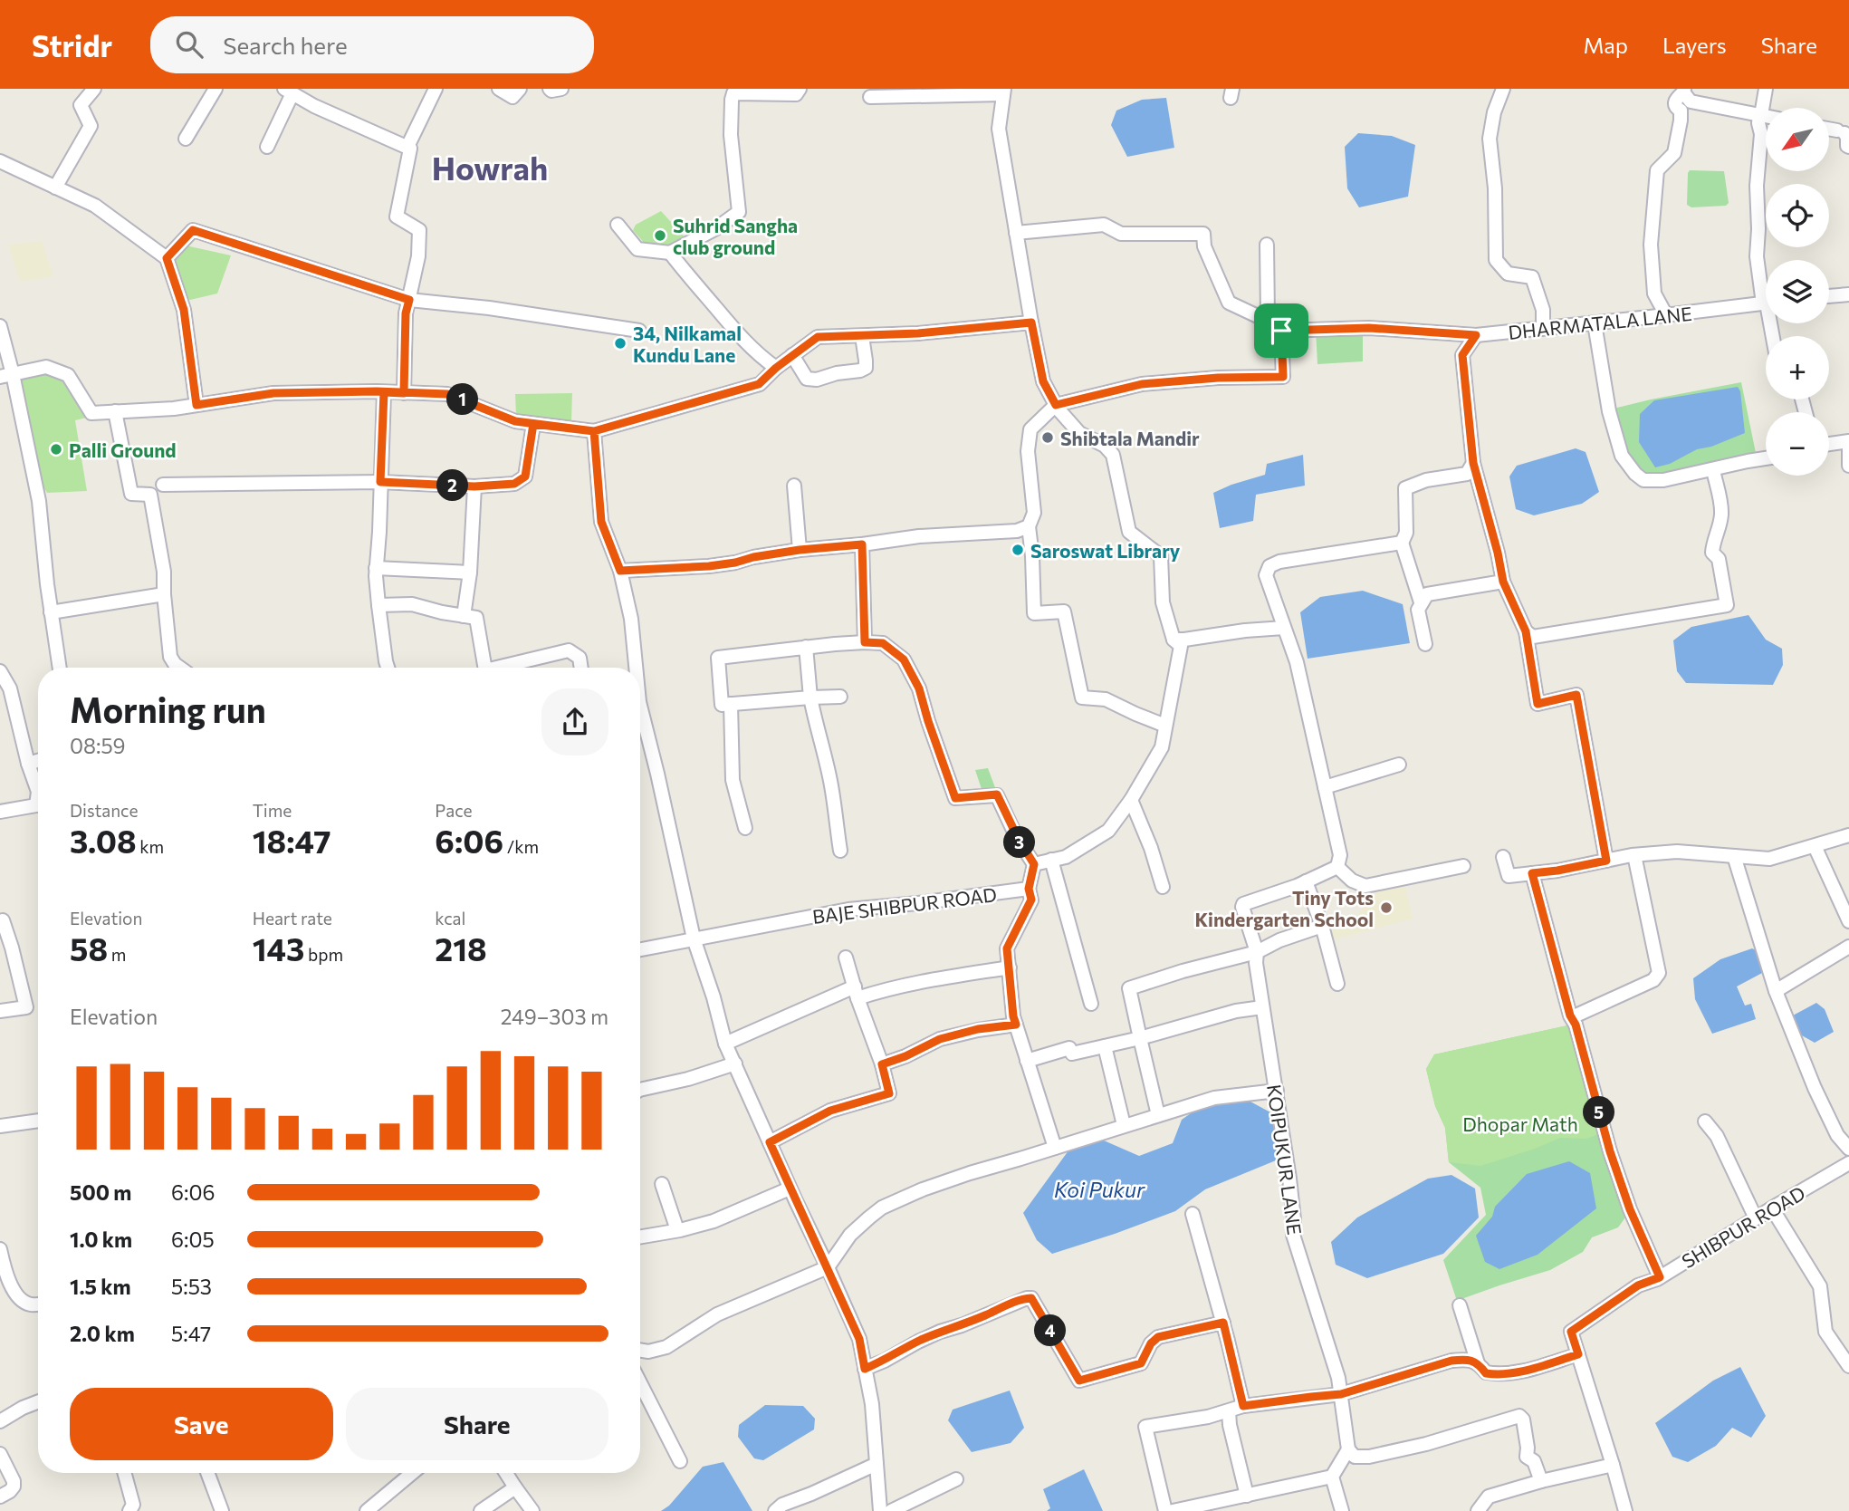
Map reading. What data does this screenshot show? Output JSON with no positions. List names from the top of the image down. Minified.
{"streets":{"street":["DHARMATALA LANE","BAJE SHIBPUR ROAD","KOIPUKUR LANE","SHIBPUR ROAD"]},"districts":["Howrah"],"water":["Koi Pukur"],"parks":["Dhopar Math"],"places":["Suhrid Sangha club ground","34, Nilkamal Kundu Lane","Shibtala Mandir","Palli Ground","Saroswat Library","Tiny Tots Kindergarten School"],"north":"bottom left","page":{"header":"Stridr","search":"Search here","nav":["Map","Layers","Share"],"map_buttons":["+","−"],"pins":["1","2","3","5","4"],"heading":["Morning run","08:59"],"stats":[["Distance","3.08 km"],["Time","18:47"],["Pace","6:06 /km"],["Elevation","58 m"],["Heart rate","143 bpm"],["kcal","218"]],"chart":["Elevation","249–303 m"],"list":[{"name":"500 m","note":"6:06"},{"name":"1.0 km","note":"6:05"},{"name":"1.5 km","note":"5:53"},{"name":"2.0 km","note":"5:47"}],"buttons":["Save","Share"]}}
